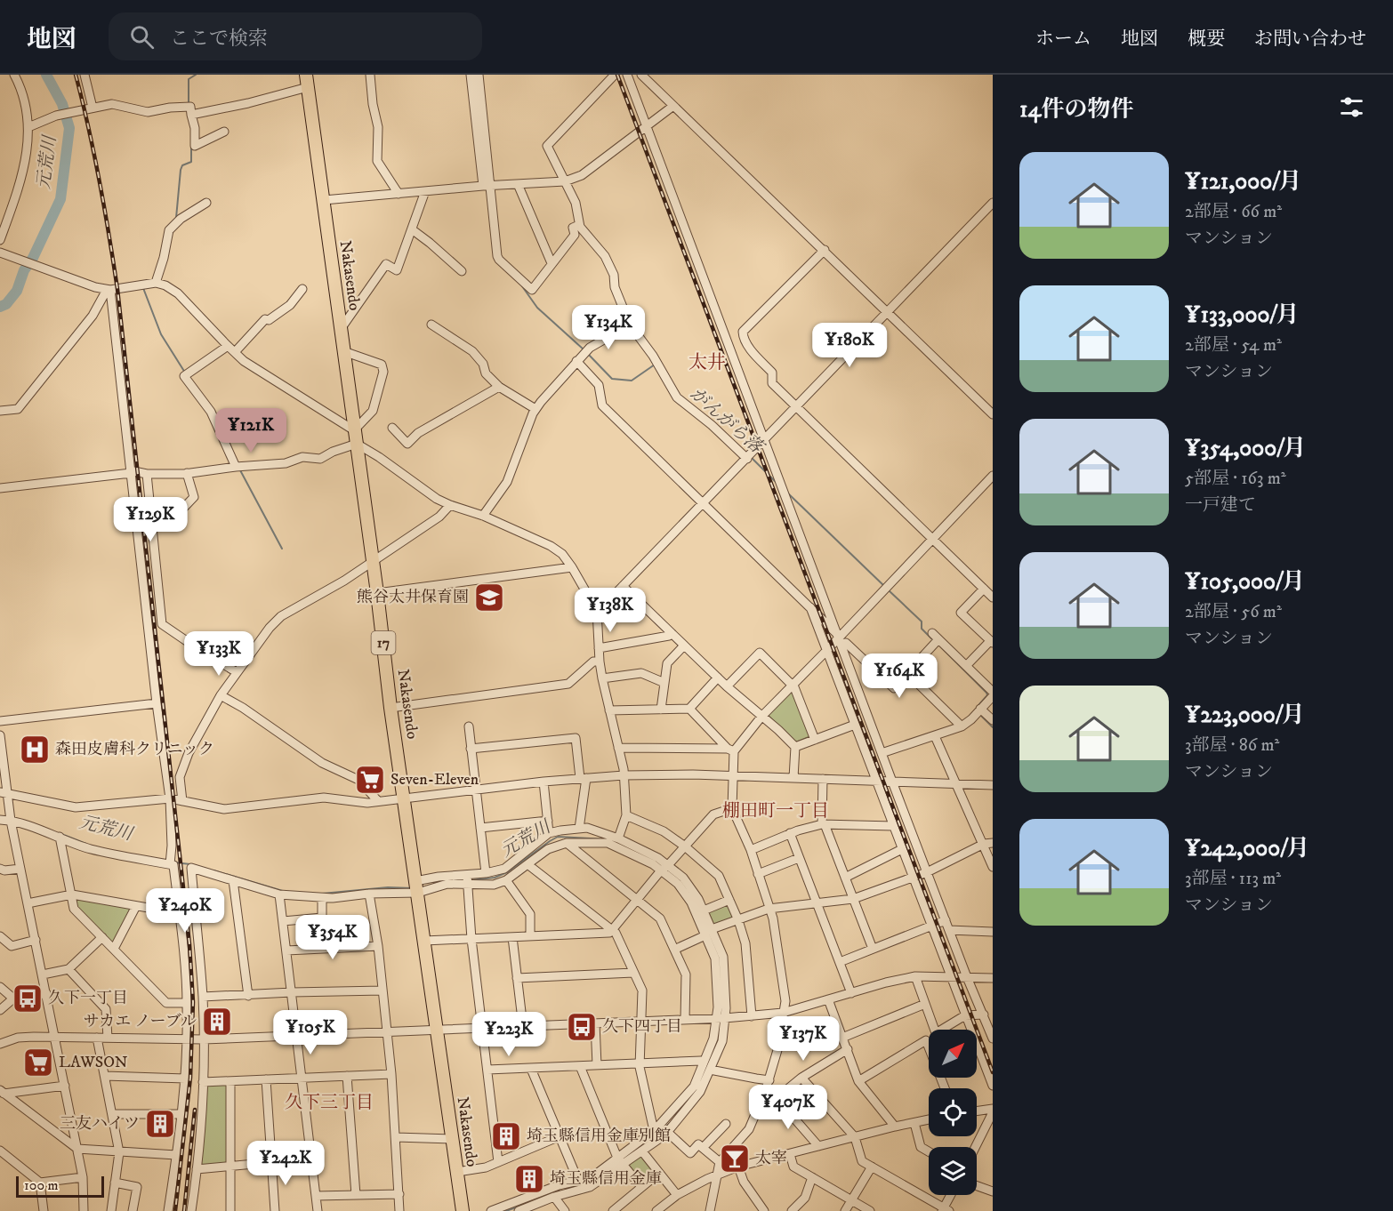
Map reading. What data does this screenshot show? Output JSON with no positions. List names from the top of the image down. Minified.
{"streets":{"highway":["Nakasendo","17"]},"districts":["太井","棚田町一丁目","久下三丁目"],"water":["元荒川","がんがら落"],"places":{"school or university":["熊谷太井保育園"],"hospital":["森田皮膚科クリニック"],"supermarket":["Seven-Eleven","LAWSON"],"bus stop":["久下一丁目","久下四丁目"],"building":["サカエ ノーブル","三友ハイツ","埼玉縣信用金庫別館","埼玉縣信用金庫"],"bar":["太宰"]},"scale_bar":"100 m","north":"top right","page":{"header":"地図","search":"ここで検索","nav":["ホーム","地図","概要","お問い合わせ"],"heading":"14件の物件","list":[{"name":"¥121,000/月","note":"2部屋 · 66 m² · マンション"},{"name":"¥133,000/月","note":"2部屋 · 54 m² · マンション"},{"name":"¥354,000/月","note":"5部屋 · 163 m² · 一戸建て"},{"name":"¥105,000/月","note":"2部屋 · 56 m² · マンション"},{"name":"¥223,000/月","note":"3部屋 · 86 m² · マンション"},{"name":"¥242,000/月","note":"3部屋 · 113 m² · マンション"}],"price":["¥134K","¥180K","¥121K","¥129K","¥138K","¥133K","¥164K","¥240K","¥354K","¥105K","¥223K","¥137K","¥407K","¥242K"],"scale":"100 m"}}
